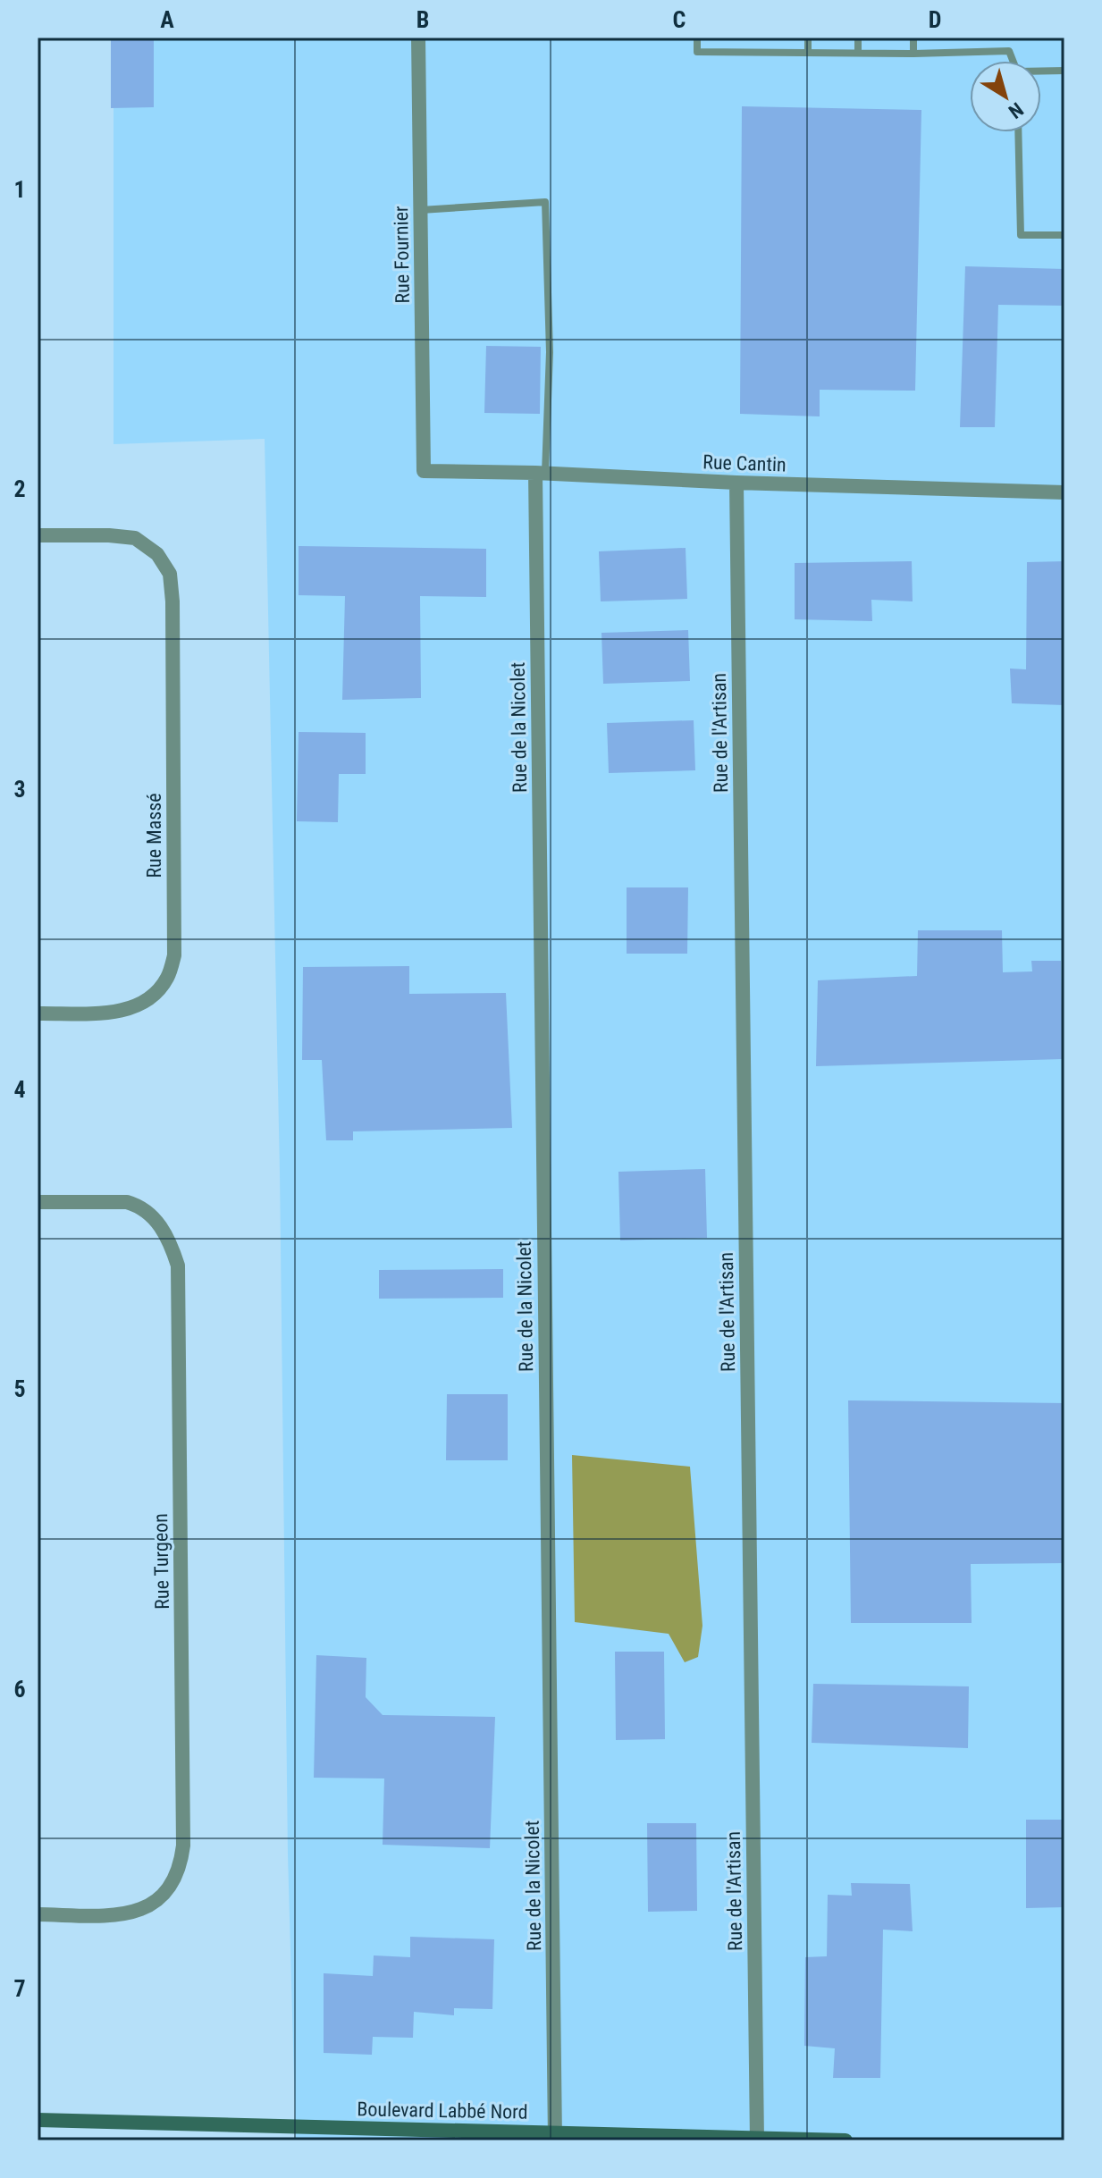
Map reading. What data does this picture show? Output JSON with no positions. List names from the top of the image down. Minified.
{"streets":{"main road":["Boulevard Labbé Nord"],"street":["Rue Fournier","Rue Cantin","Rue de la Nicolet","Rue de l'Artisan","Rue Massé","Rue Turgeon"]},"crossings":[["Rue Fournier","Rue Cantin"],["Rue Cantin","Rue de la Nicolet"],["Rue Cantin","Rue de l'Artisan"],["Rue de la Nicolet","Boulevard Labbé Nord"],["Rue de l'Artisan","Boulevard Labbé Nord"]],"north":"bottom right","grid":{"columns":["A","B","C","D"],"rows":["1","2","3","4","5","6","7"]}}
